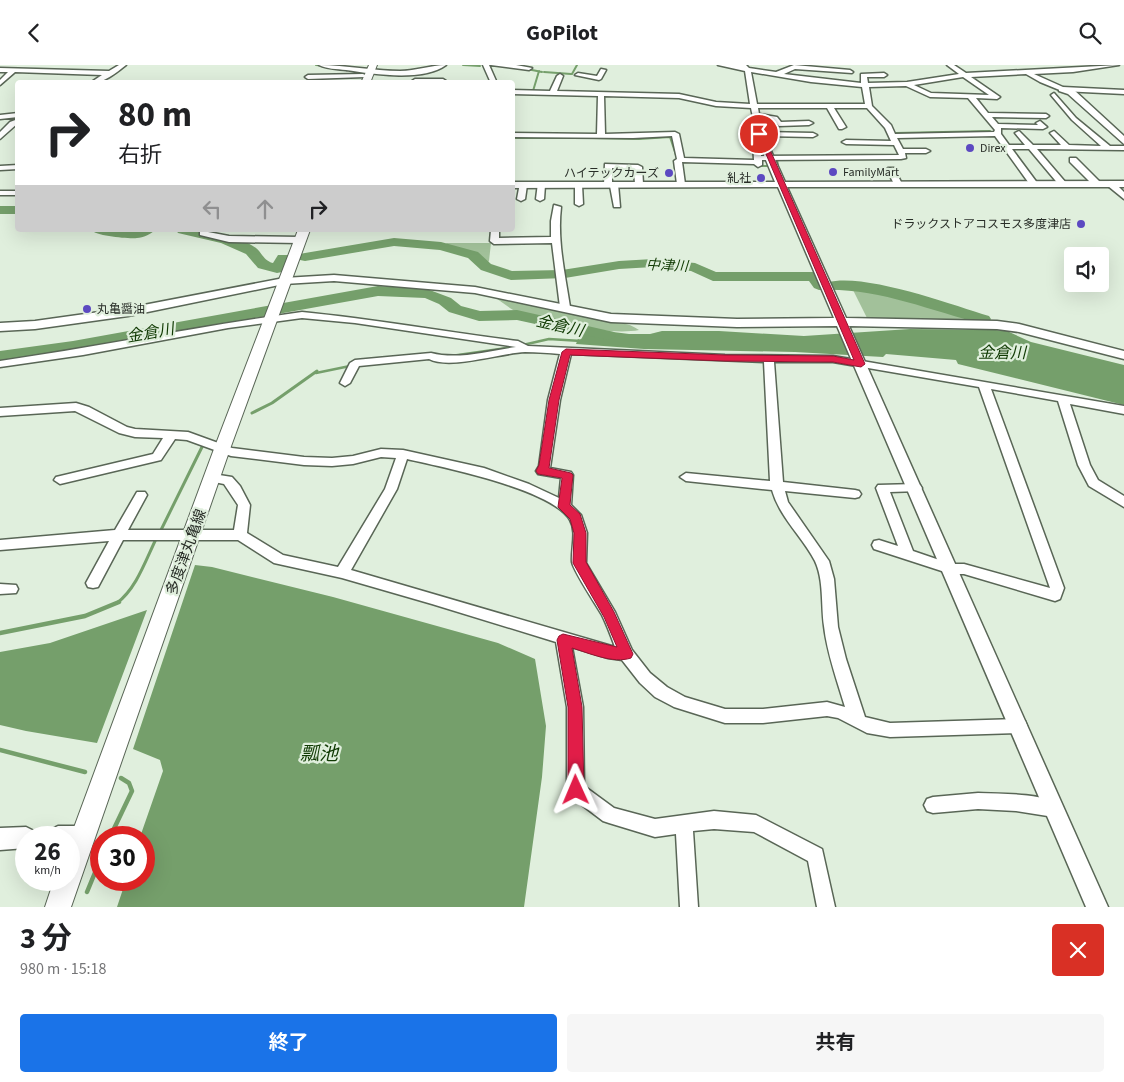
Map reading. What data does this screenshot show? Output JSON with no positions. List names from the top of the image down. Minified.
{"streets":{"main road":["多度津丸亀線"]},"water":["中津川","金倉川","瓢池"],"places":["Direx","FamilyMart","ハイテックカーズ","糺社","ドラックストアコスモス多度津店","丸亀醤油"],"page":{"header":"GoPilot","turn":["80 m","右折"],"speed":"26 km/h","limit":"30","heading":["3 分","980 m · 15:18"],"buttons":["終了","共有"]}}
